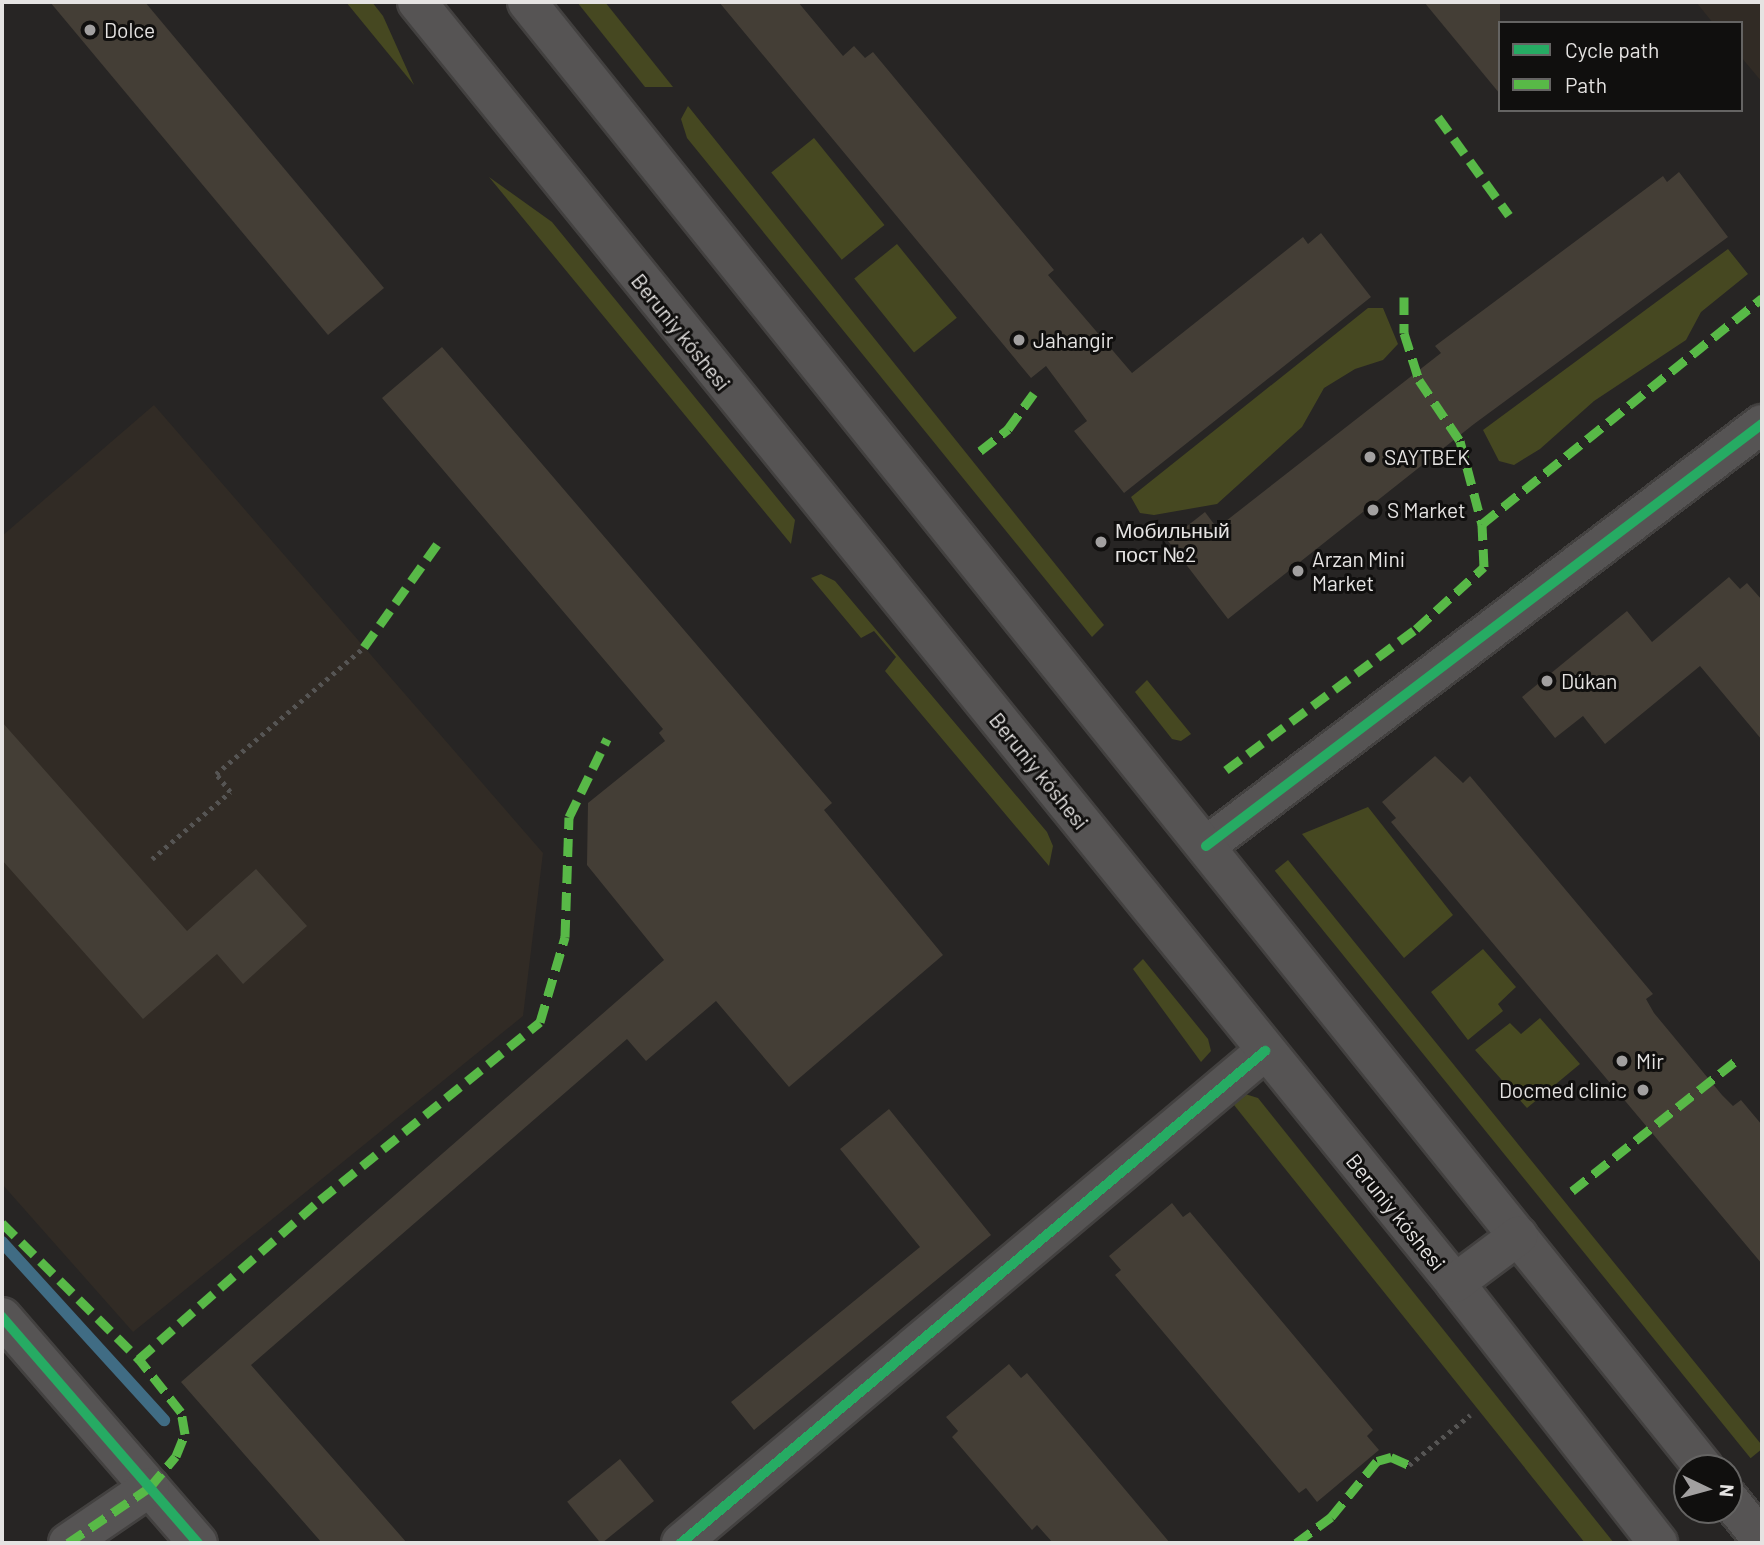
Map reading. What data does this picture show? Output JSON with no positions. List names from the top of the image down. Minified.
{"streets":{"main road":["Beruniy kóshesi"]},"places":["Dolce","Jahangir","SAYTBEK","S Market","Мобильный пост №2","Arzan Mini Market","Dúkan","Mir","Docmed clinic"],"legend":["Cycle path","Path"],"north":"right"}
